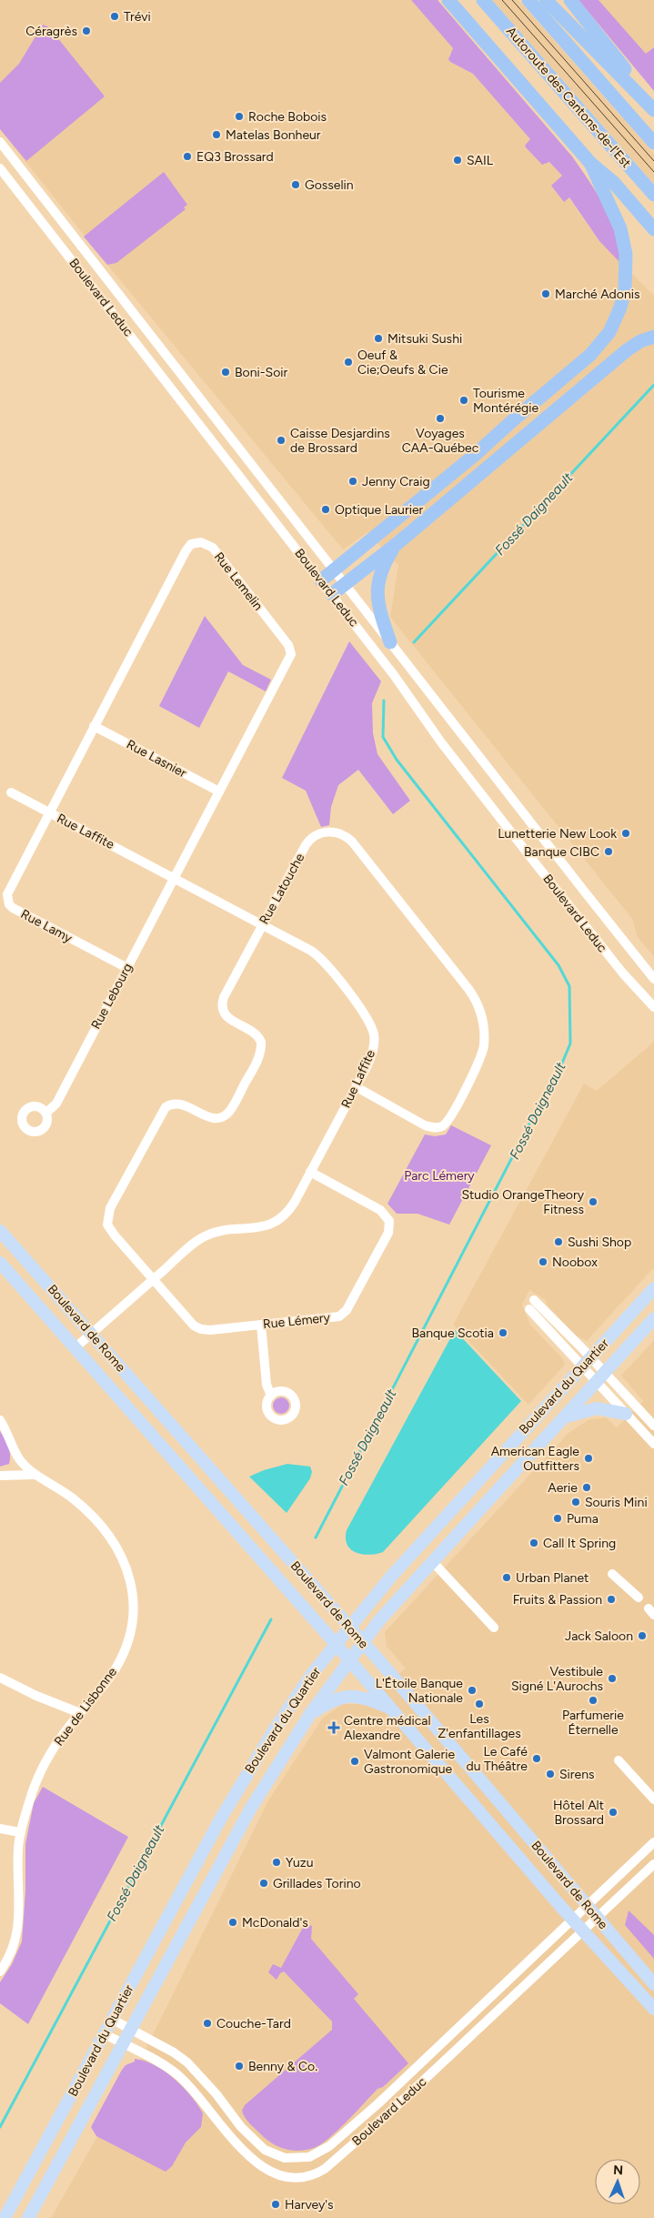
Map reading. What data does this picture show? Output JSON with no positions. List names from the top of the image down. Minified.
{"streets":{"highway":["Autoroute des Cantons-de-l'Est"],"main road":["Boulevard de Rome","Boulevard du Quartier"],"street":["Boulevard Leduc","Rue Lemelin","Rue Lasnier","Rue Laffite","Rue Latouche","Rue Lamy","Rue Lebourg","Rue Lémery","Rue de Lisbonne"]},"crossings":[["Boulevard Leduc","Boulevard de Rome"],["Boulevard Leduc","Boulevard du Quartier"],["Rue Lemelin","Rue Lasnier"],["Rue Lemelin","Rue Laffite"],["Rue Lemelin","Rue Lamy"],["Rue Lemelin","Rue Lebourg"],["Rue Laffite","Rue Latouche"],["Rue Laffite","Rue Lamy"],["Rue Laffite","Rue Lebourg"],["Rue Laffite","Rue Lémery"],["Rue Laffite","Boulevard de Rome"],["Rue Latouche","Rue Lémery"],["Rue Lamy","Rue Lebourg"],["Boulevard de Rome","Boulevard du Quartier"]],"water":["Fossé Daigneault"],"parks":["Parc Lémery"],"places":{"other":["Trévi","Céragrès","Roche Bobois","Matelas Bonheur","EQ3 Brossard","SAIL","Gosselin","Marché Adonis","Mitsuki Sushi","Oeuf & Cie;Oeufs & Cie","Boni-Soir","Tourisme Montérégie","Voyages CAA-Québec","Caisse Desjardins de Brossard","Jenny Craig","Optique Laurier","Lunetterie New Look","Banque CIBC","Studio OrangeTheory Fitness","Sushi Shop","Noobox","Banque Scotia","American Eagle Outfitters","Aerie","Souris Mini","Puma","Call It Spring","Urban Planet","Fruits & Passion","Jack Saloon","Vestibule Signé L'Aurochs","L'Étoile Banque Nationale","Parfumerie Éternelle","Les Z'enfantillages","Le Café du Théâtre","Valmont Galerie Gastronomique","Sirens","Hôtel Alt Brossard","Yuzu","Grillades Torino","McDonald's","Couche-Tard","Benny & Co.","Harvey's"],"health":["Centre médical Alexandre"]},"north":"top"}
